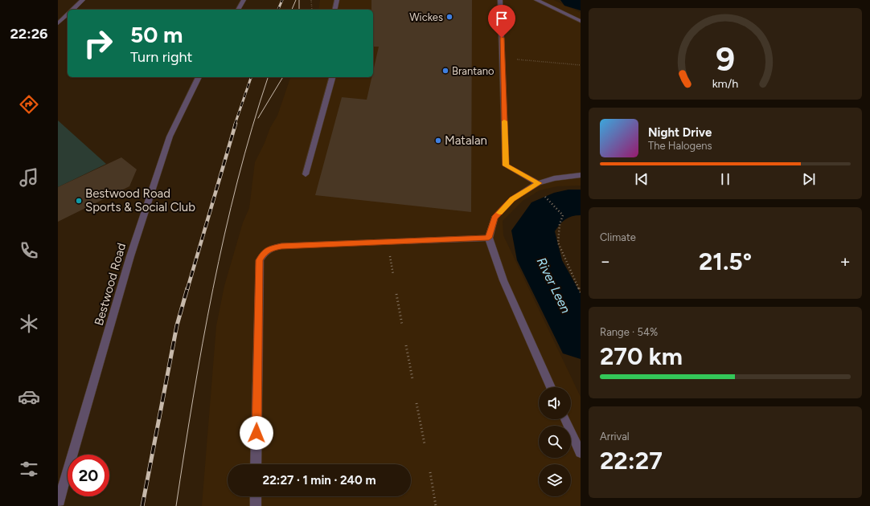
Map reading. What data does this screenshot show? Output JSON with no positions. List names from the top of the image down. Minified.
{"streets":{"street":["Bestwood Road"]},"water":["River Leen"],"places":["Wickes","Brantano","Matalan","Bestwood Road Sports & Social Club"],"page":{"tabs":"22:26","turn":["50 m","Turn right"],"song":["Night Drive","The Halogens"],"tile":["Climate",["Range · 54%","270 km"],["Arrival","22:27"]],"heat":["−","21.5°","+"],"limit":"20","trip":"22:27 · 1 min · 240 m","gauge":["9","km/h"]}}
